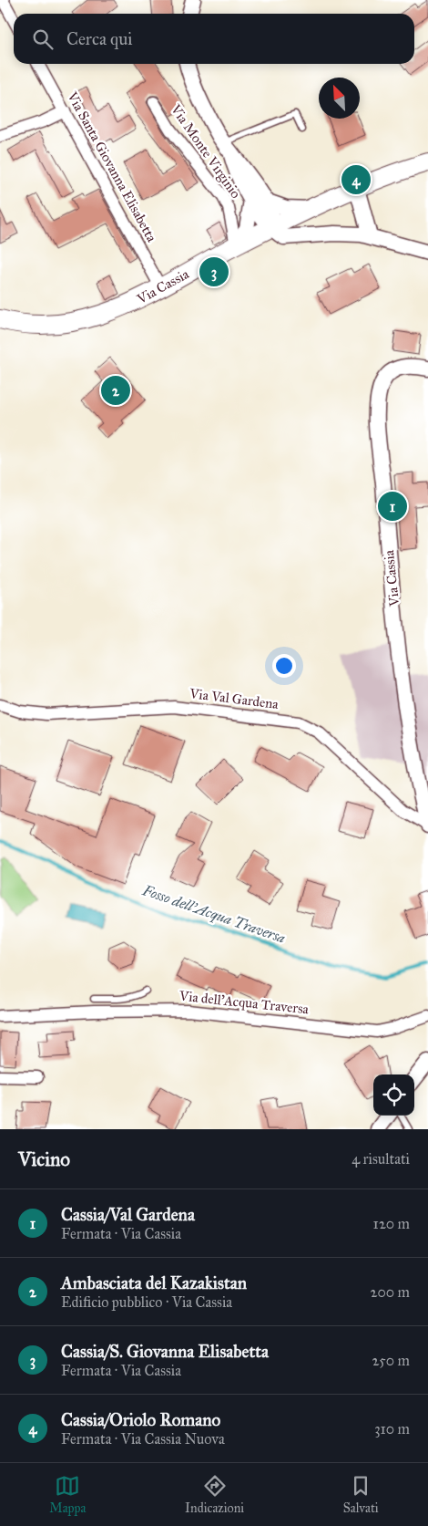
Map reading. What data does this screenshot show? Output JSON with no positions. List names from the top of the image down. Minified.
{"streets":{"main road":["Via Cassia"],"street":["Via Monte Virginio","Via Santa Giovanna Elisabetta","Via Val Gardena","Via dell'Acqua Traversa"]},"crossings":[["Via Monte Virginio","Via Cassia"],["Via Santa Giovanna Elisabetta","Via Cassia"],["Via Cassia","Via Val Gardena"]],"water":["Fosso dell'Acqua Traversa"],"north":"top left","page":{"search":"Cerca qui","pins":["4","3","2","1"],"heading":["Vicino","4 risultati"],"list":[{"mark":"1","name":"Cassia/Val Gardena","note":"Fermata · Via Cassia","value":"120 m"},{"mark":"2","name":"Ambasciata del Kazakistan","note":"Edificio pubblico · Via Cassia","value":"200 m"},{"mark":"3","name":"Cassia/S. Giovanna Elisabetta","note":"Fermata · Via Cassia","value":"250 m"},{"mark":"4","name":"Cassia/Oriolo Romano","note":"Fermata · Via Cassia Nuova","value":"310 m"}],"nav":["Mappa","Indicazioni","Salvati"]}}
